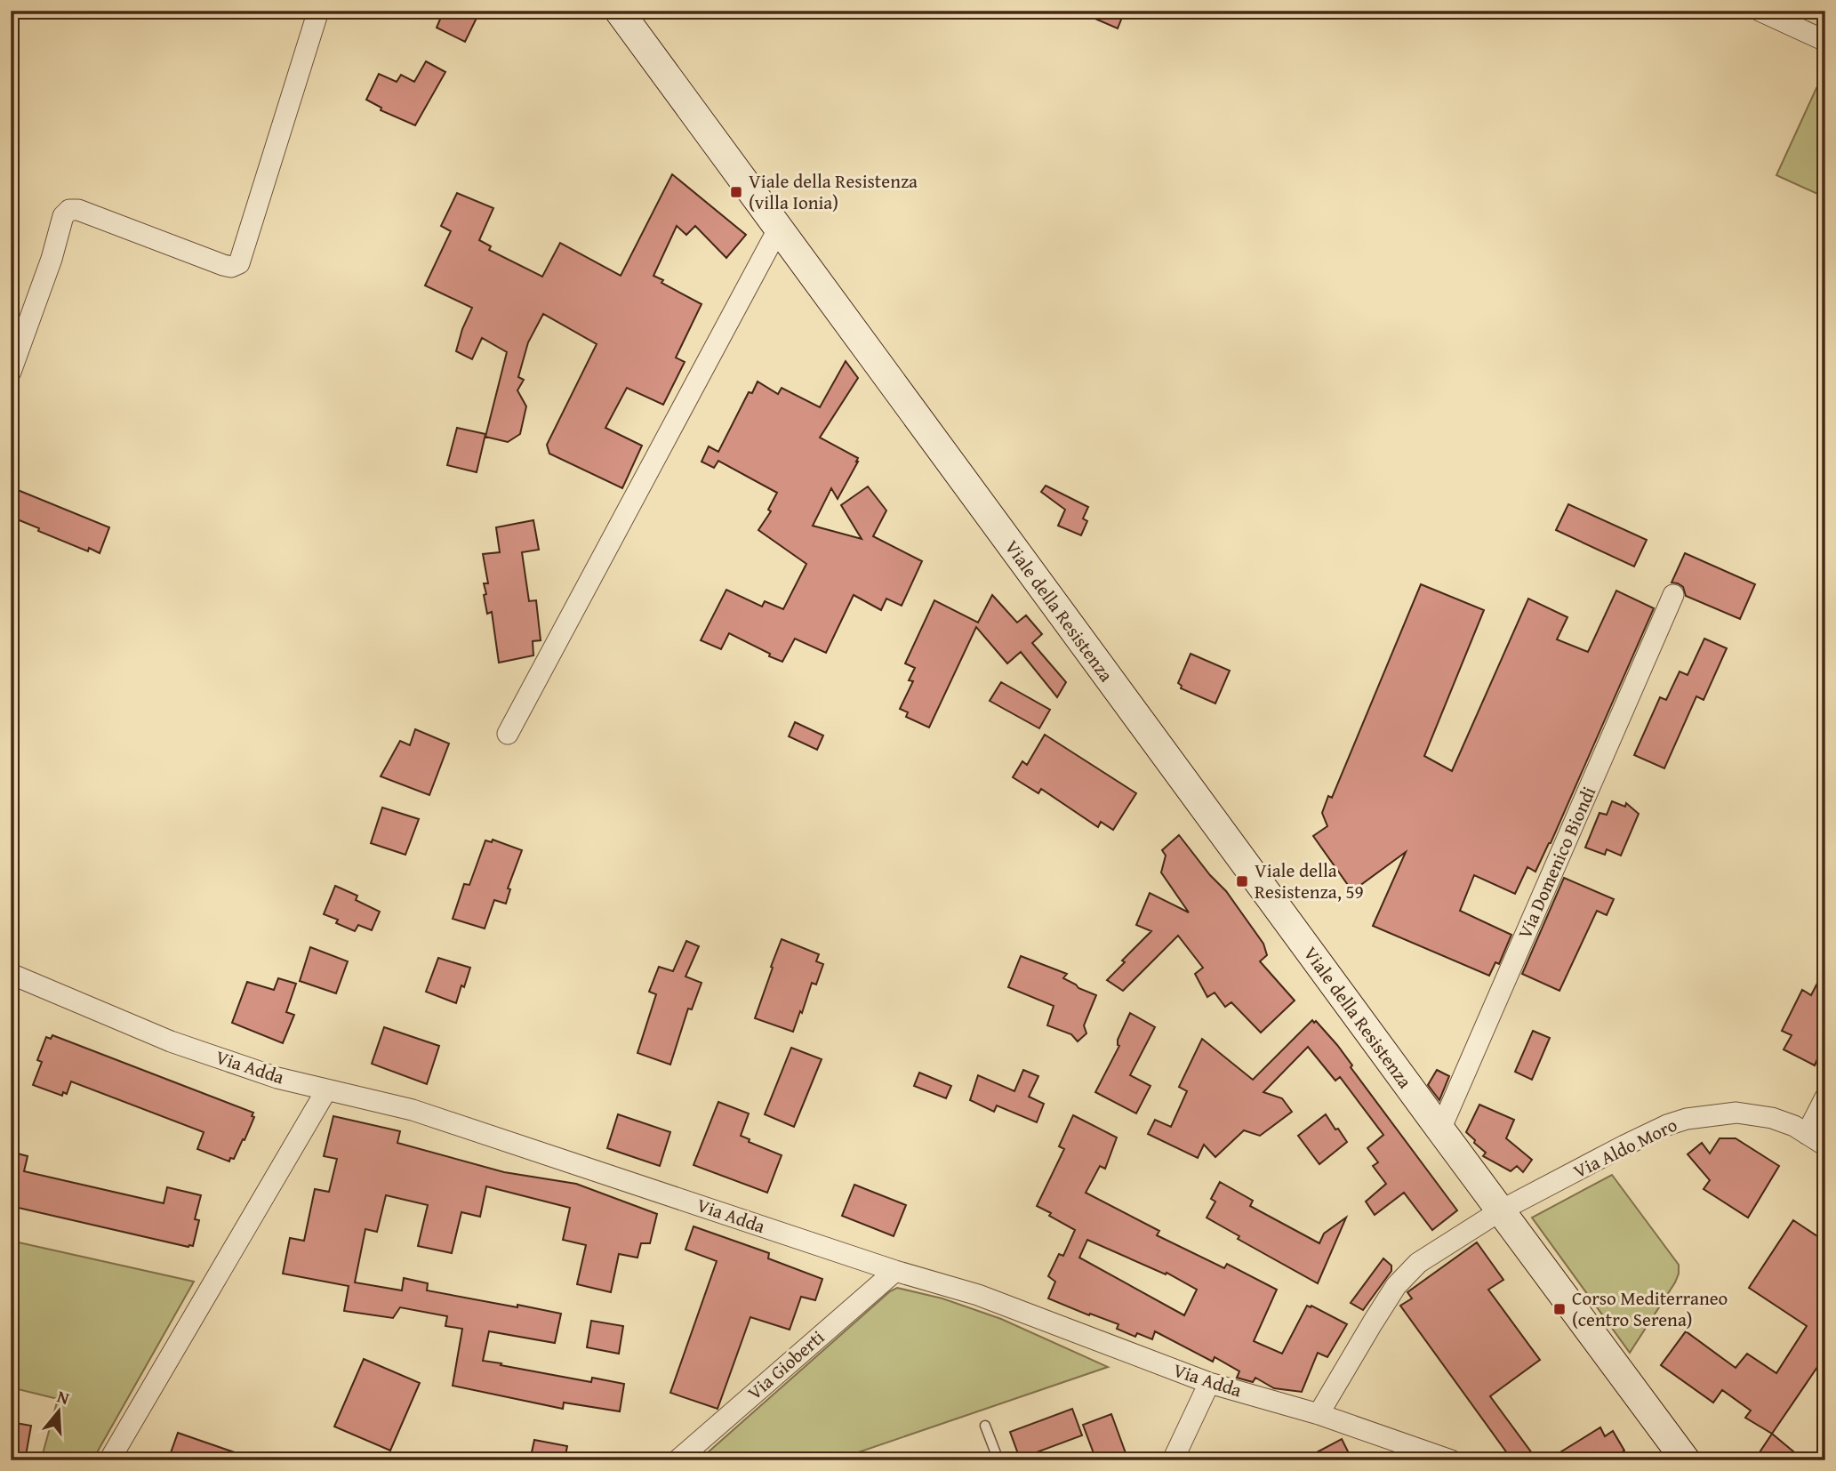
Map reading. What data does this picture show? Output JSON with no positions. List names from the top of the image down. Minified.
{"streets":{"main road":["Viale della Resistenza"],"street":["Via Domenico Biondi","Via Adda","Via Aldo Moro","Via Gioberti"]},"crossings":[["Viale della Resistenza","Via Domenico Biondi"],["Viale della Resistenza","Via Aldo Moro"],["Via Adda","Via Aldo Moro"],["Via Adda","Via Gioberti"]],"places":{"transit":["Viale della Resistenza (villa Ionia)","Viale della Resistenza, 59","Corso Mediterraneo (centro Serena)"]},"north":"top"}
